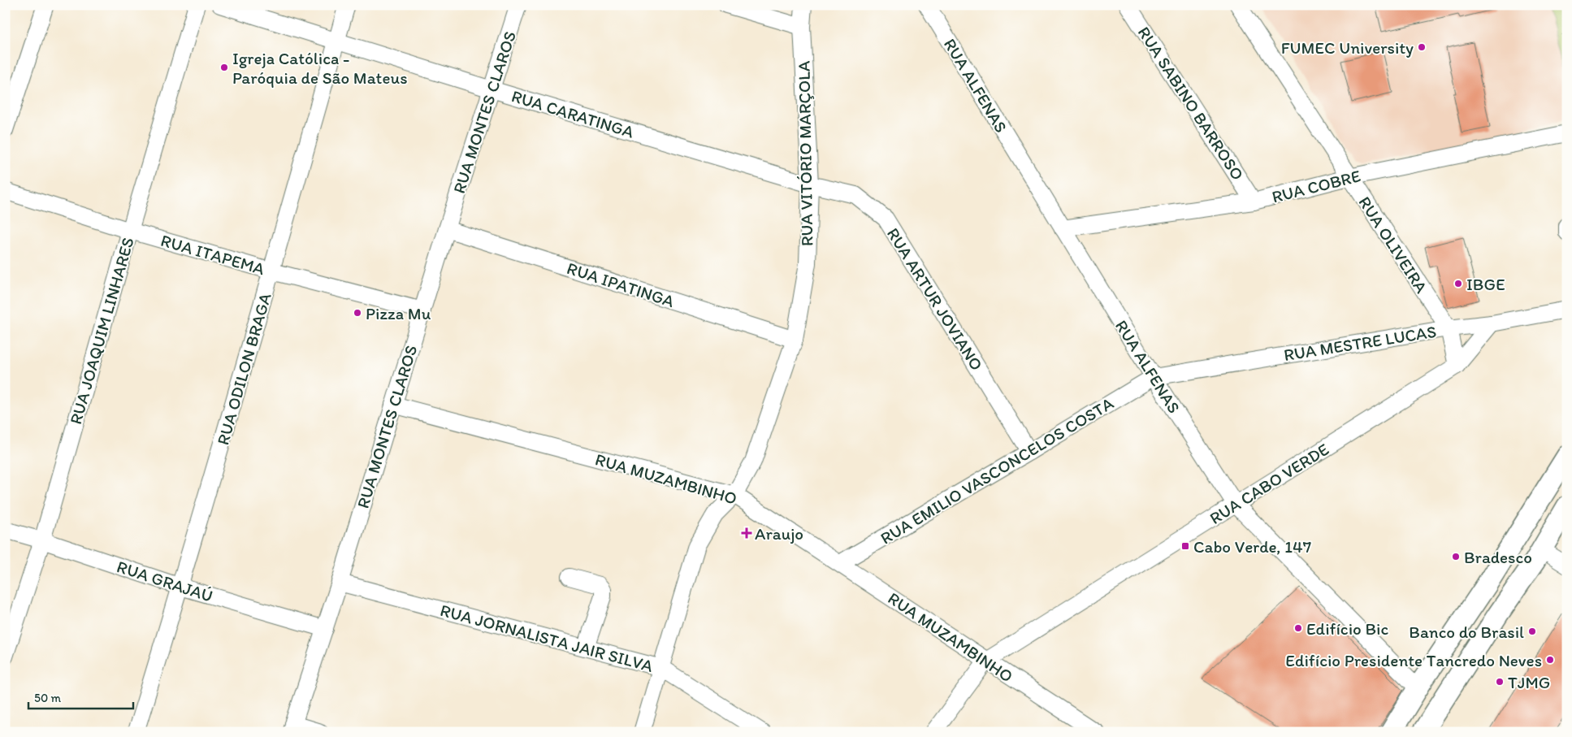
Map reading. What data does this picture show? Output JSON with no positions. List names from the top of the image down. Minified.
{"streets":{"street":["RUA ALFENAS","RUA SABINO BARROSO","RUA MONTES CLAROS","RUA CARATINGA","RUA VITÓRIO MARÇOLA","RUA COBRE","RUA OLIVEIRA","RUA ITAPEMA","RUA IPATINGA","RUA ARTUR JOVIANO","RUA JOAQUIM LINHARES","RUA MESTRE LUCAS","RUA ODILON BRAGA","RUA EMILIO VASCONCELOS COSTA","RUA MUZAMBINHO","RUA CABO VERDE","RUA GRAJAÚ","RUA JORNALISTA JAIR SILVA"]},"crossings":[["RUA ALFENAS","RUA COBRE"],["RUA ALFENAS","RUA MESTRE LUCAS"],["RUA ALFENAS","RUA EMILIO VASCONCELOS COSTA"],["RUA ALFENAS","RUA CABO VERDE"],["RUA SABINO BARROSO","RUA COBRE"],["RUA MONTES CLAROS","RUA CARATINGA"],["RUA MONTES CLAROS","RUA ITAPEMA"],["RUA MONTES CLAROS","RUA IPATINGA"],["RUA MONTES CLAROS","RUA MUZAMBINHO"],["RUA MONTES CLAROS","RUA GRAJAÚ"],["RUA MONTES CLAROS","RUA JORNALISTA JAIR SILVA"],["RUA CARATINGA","RUA VITÓRIO MARÇOLA"],["RUA CARATINGA","RUA ARTUR JOVIANO"],["RUA CARATINGA","RUA ODILON BRAGA"],["RUA VITÓRIO MARÇOLA","RUA IPATINGA"],["RUA VITÓRIO MARÇOLA","RUA ARTUR JOVIANO"],["RUA VITÓRIO MARÇOLA","RUA MUZAMBINHO"],["RUA VITÓRIO MARÇOLA","RUA JORNALISTA JAIR SILVA"],["RUA COBRE","RUA OLIVEIRA"],["RUA OLIVEIRA","RUA MESTRE LUCAS"],["RUA OLIVEIRA","RUA CABO VERDE"],["RUA ITAPEMA","RUA JOAQUIM LINHARES"],["RUA ITAPEMA","RUA ODILON BRAGA"],["RUA ARTUR JOVIANO","RUA EMILIO VASCONCELOS COSTA"],["RUA JOAQUIM LINHARES","RUA GRAJAÚ"],["RUA MESTRE LUCAS","RUA EMILIO VASCONCELOS COSTA"],["RUA MESTRE LUCAS","RUA CABO VERDE"],["RUA ODILON BRAGA","RUA GRAJAÚ"],["RUA EMILIO VASCONCELOS COSTA","RUA MUZAMBINHO"],["RUA MUZAMBINHO","RUA CABO VERDE"]],"places":{"other":["FUMEC University","Igreja Católica - Paróquia de São Mateus","IBGE","Pizza Mu","Bradesco","Edifício Bic","Banco do Brasil","Edifício Presidente Tancredo Neves","TJMG"],"health":["Araujo"],"transit":["Cabo Verde, 147"]},"scale_bar":"50 m"}
